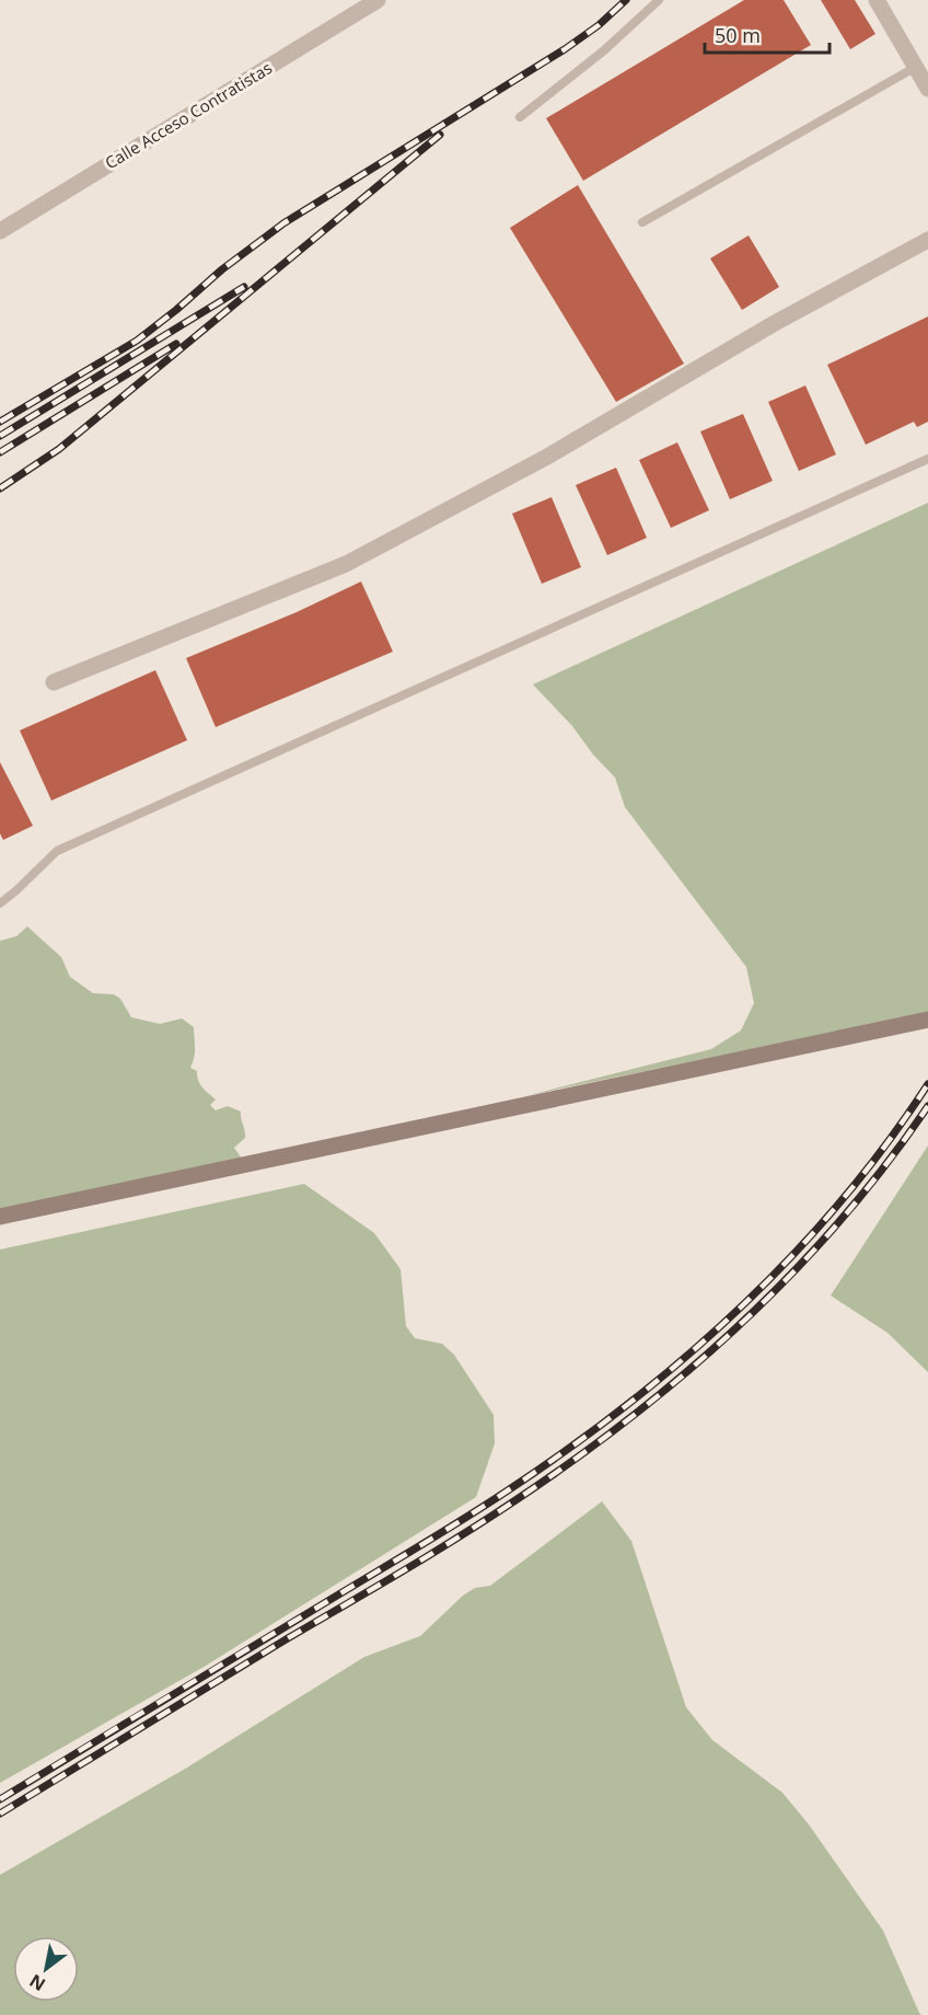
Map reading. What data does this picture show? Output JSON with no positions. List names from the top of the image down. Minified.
{"streets":{"street":["Calle Acceso Contratistas"]},"scale_bar":"50 m","north":"bottom left"}
